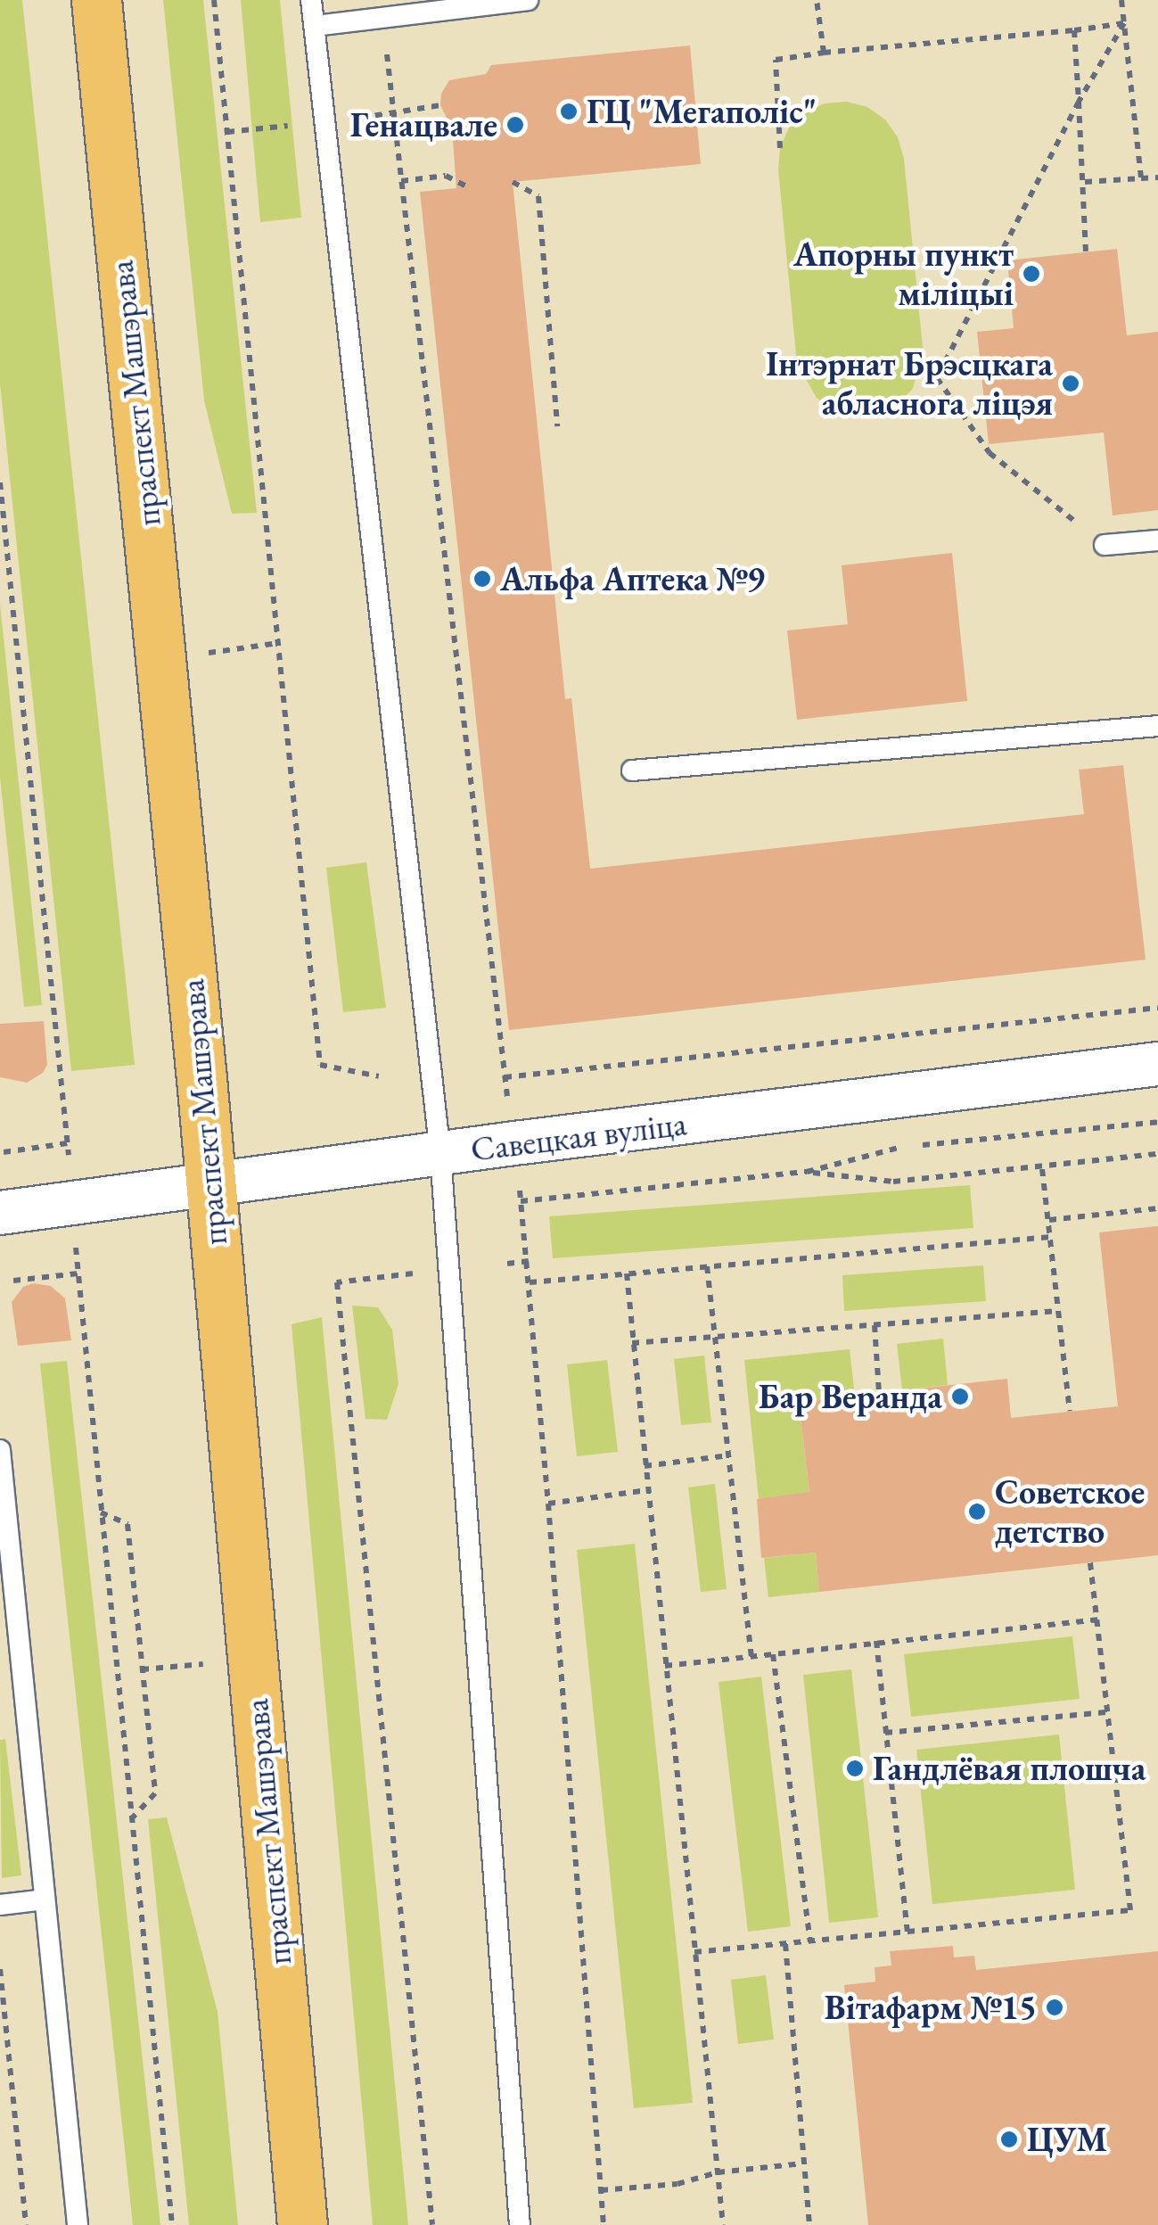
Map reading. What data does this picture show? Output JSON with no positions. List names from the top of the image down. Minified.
{"streets":{"main road":["праспект Машэрава"],"street":["Савецкая вуліца"]},"crossings":[["праспект Машэрава","Савецкая вуліца"]],"places":["ГЦ \"Мегаполіс\"","Генацвале","Апорны пункт міліцыі","Інтэрнат Брэсцкага абласнога ліцэя","Альфа Аптека №9","Бар Веранда","Советское детство","Гандлёвая плошча","Вітафарм №15","ЦУМ"]}
